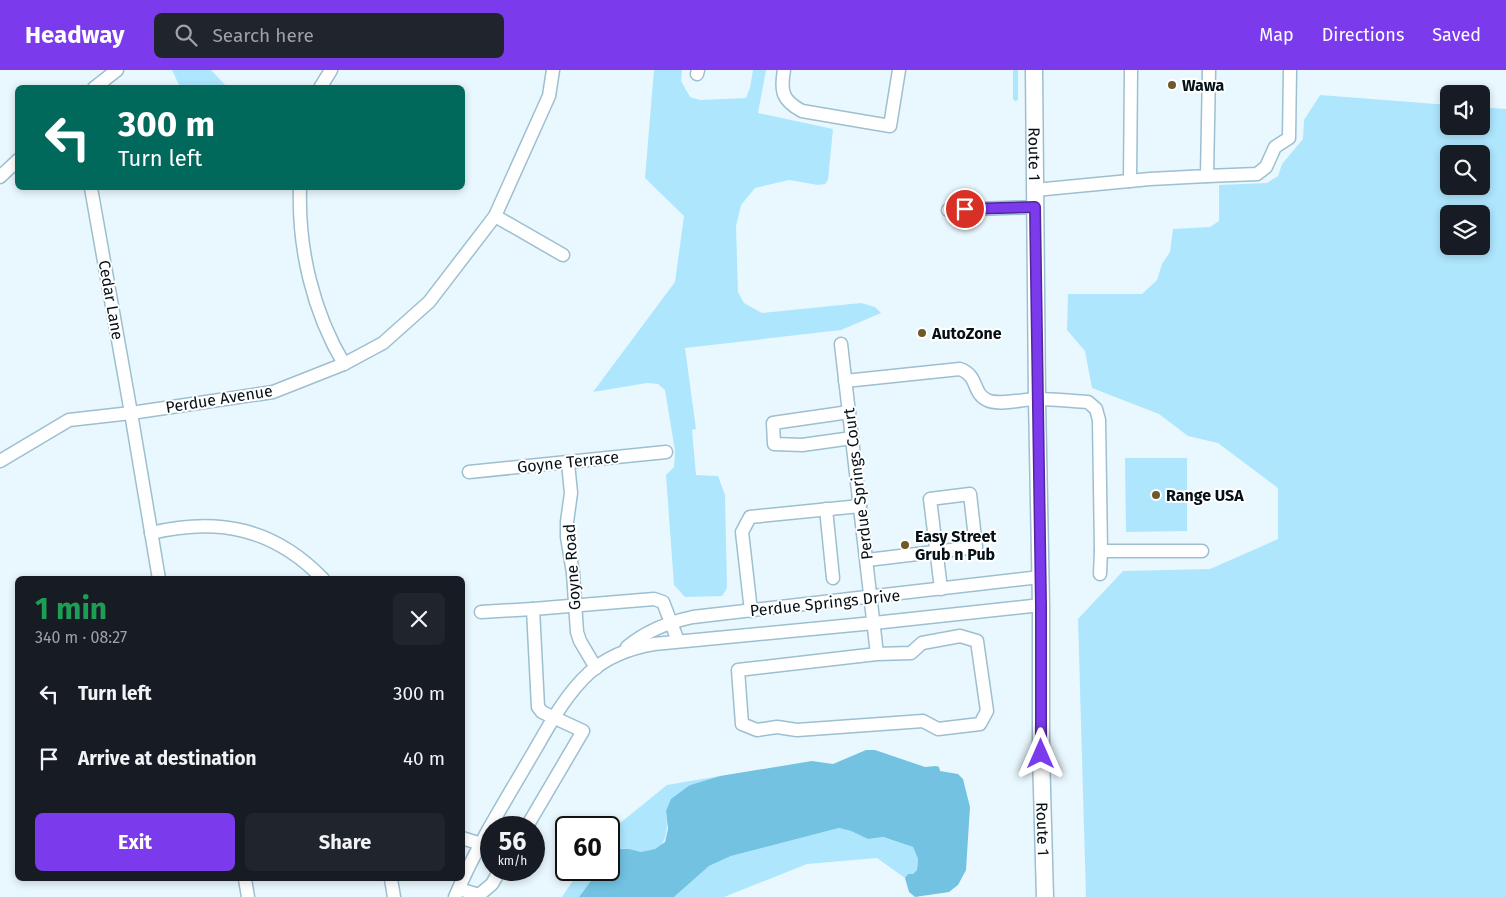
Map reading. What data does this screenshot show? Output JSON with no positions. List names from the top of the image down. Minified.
{"streets":{"main road":["Route 1"],"street":["Cedar Lane","Perdue Avenue","Goyne Terrace","Perdue Springs Court","Goyne Road","Perdue Springs Drive"]},"crossings":[["Route 1","Perdue Springs Drive"],["Cedar Lane","Perdue Avenue"],["Goyne Terrace","Goyne Road"],["Perdue Springs Court","Perdue Springs Drive"],["Goyne Road","Perdue Springs Drive"]],"places":["Wawa","AutoZone","Range USA","Easy Street Grub n Pub"],"page":{"header":"Headway","search":"Search here","nav":["Map","Directions","Saved"],"turn":["300 m","Turn left"],"heading":["1 min","340 m · 08:27"],"list":[{"name":"Turn left","value":"300 m"},{"name":"Arrive at destination","value":"40 m"}],"buttons":["Exit","Share"],"speed":"56 km/h","limit":"60"}}
